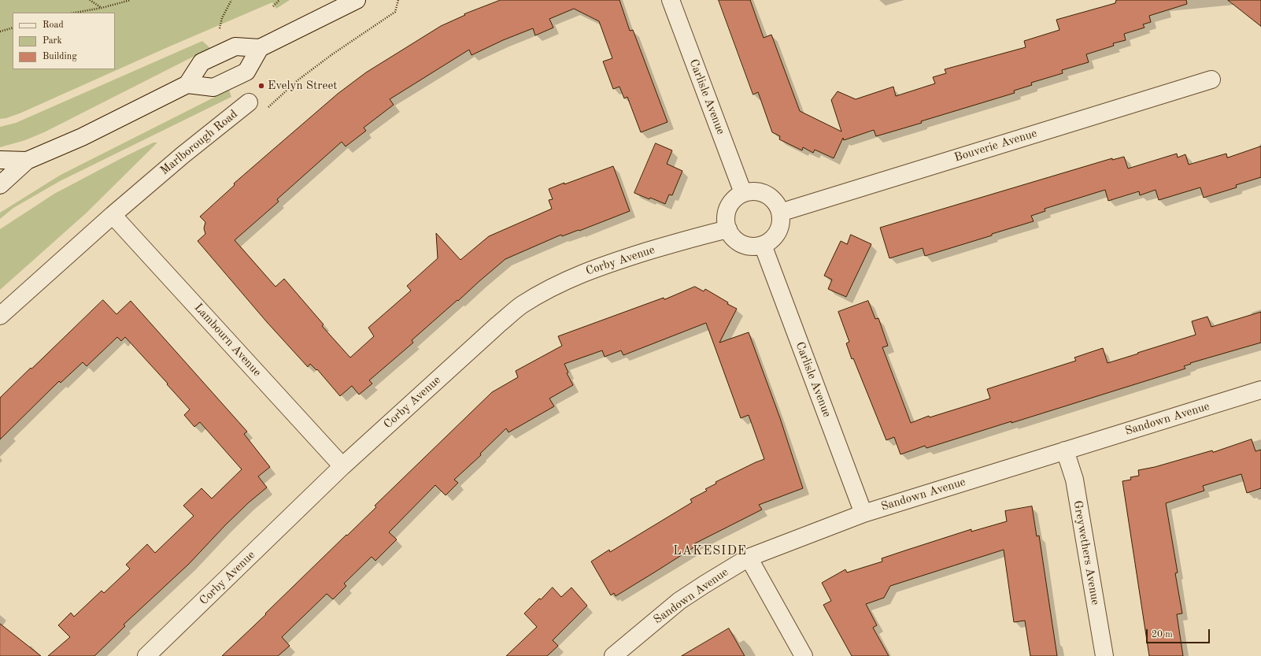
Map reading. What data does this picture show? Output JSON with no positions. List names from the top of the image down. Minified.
{"streets":{"street":["Carlisle Avenue","Marlborough Road","Bouverie Avenue","Corby Avenue","Lambourn Avenue","Sandown Avenue","Greywethers Avenue"]},"crossings":[["Carlisle Avenue","Bouverie Avenue"],["Carlisle Avenue","Corby Avenue"],["Carlisle Avenue","Sandown Avenue"],["Marlborough Road","Lambourn Avenue"],["Bouverie Avenue","Corby Avenue"],["Corby Avenue","Lambourn Avenue"],["Sandown Avenue","Greywethers Avenue"]],"districts":["LAKESIDE"],"places":["Evelyn Street"],"legend":["Road","Park","Building"],"scale_bar":"20 m"}
